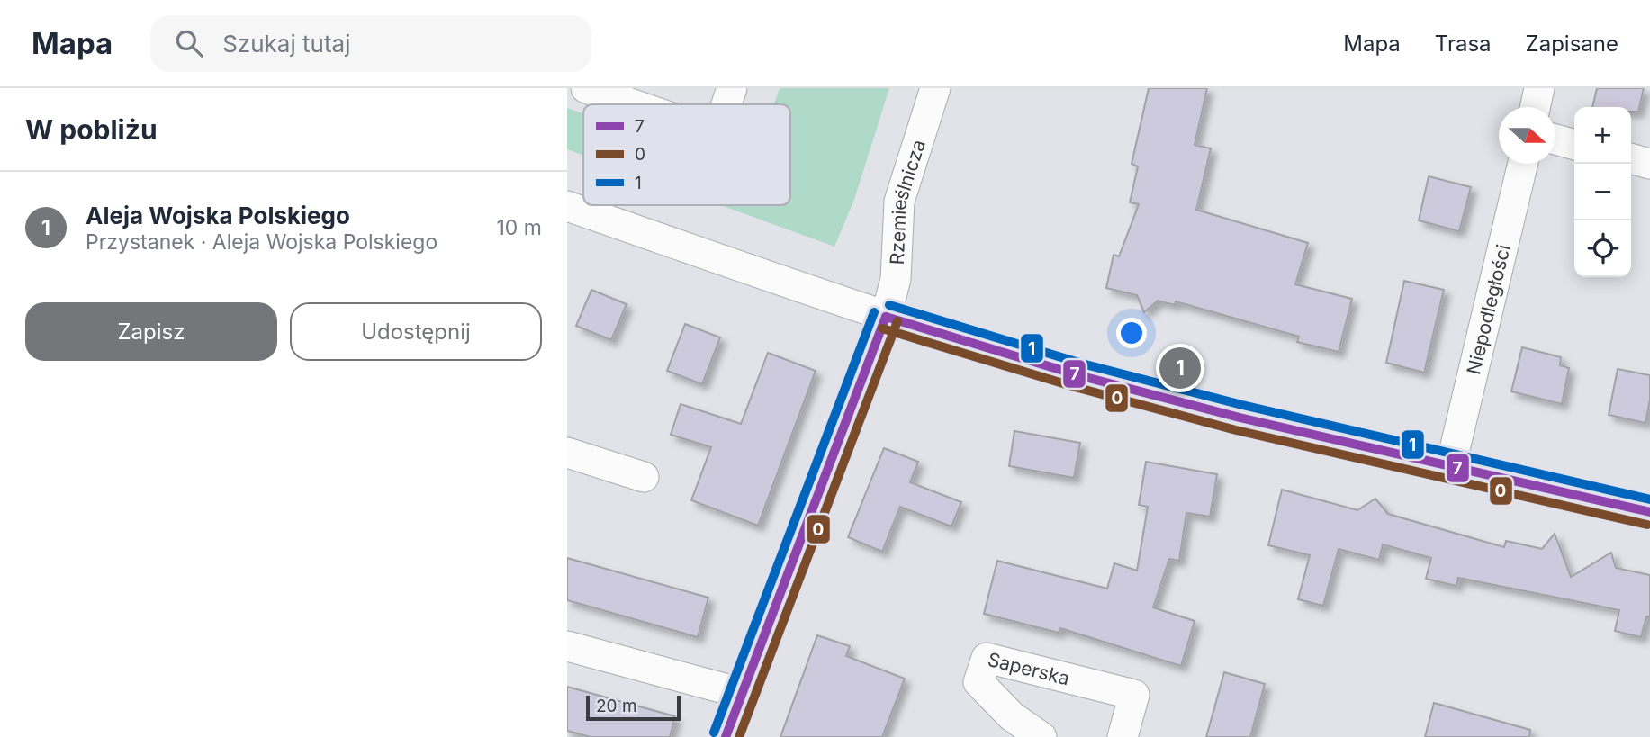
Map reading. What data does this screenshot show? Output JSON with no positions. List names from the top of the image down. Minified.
{"streets":{"street":["Rzemieślnicza","Niepodległości","Saperska"]},"lines":["transit line 1","transit line 7","transit line 0"],"legend":["7","0","1"],"scale_bar":"20 m","north":"right","page":{"header":"Mapa","search":"Szukaj tutaj","nav":["Mapa","Trasa","Zapisane"],"heading":"W pobliżu","map_buttons":["+","−"],"list":[{"mark":"1","name":"Aleja Wojska Polskiego","note":"Przystanek · Aleja Wojska Polskiego","value":"10 m"}],"buttons":["Zapisz","Udostępnij"],"pins":"1","scale":"20 m"}}
